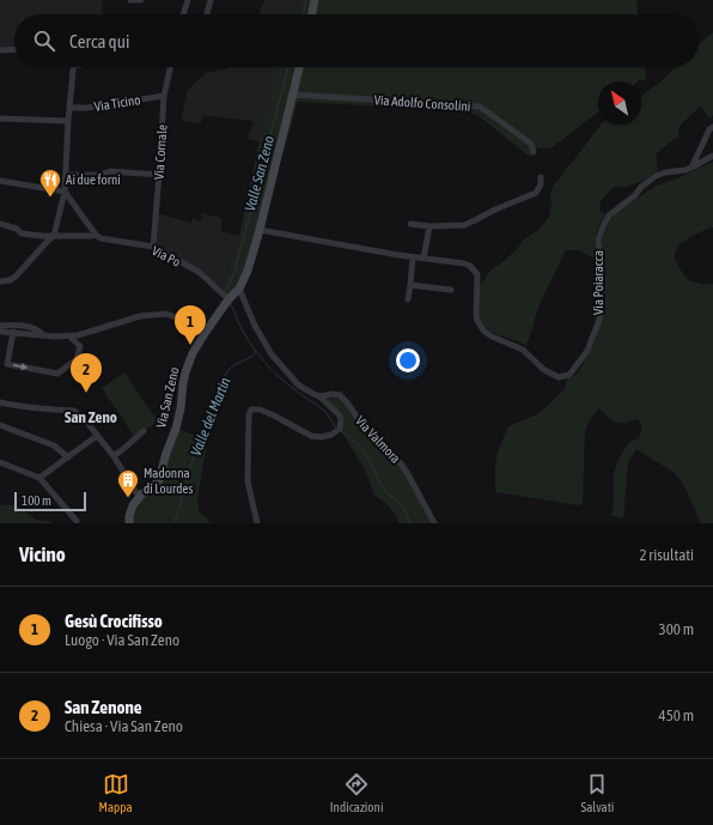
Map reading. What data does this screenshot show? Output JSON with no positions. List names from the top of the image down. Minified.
{"streets":{"street":["Via Ticino","Via Adolfo Consolini","Via Cornale","Via Po","Via Poiaracca","Via San Zeno","Via Valmora"]},"crossings":[["Via Ticino","Via Cornale"],["Via Adolfo Consolini","Via San Zeno"],["Via Cornale","Via Po"],["Via Po","Via San Zeno"],["Via Poiaracca","Via San Zeno"],["Via San Zeno","Via Valmora"]],"districts":["San Zeno"],"water":["Valle San Zeno","Valle del Martin"],"places":{"restaurant":["Ai due forni"],"building":["Madonna di Lourdes"]},"scale_bar":"100 m","north":"top left","page":{"search":"Cerca qui","pins":["1","2"],"scale":"100 m","heading":["Vicino","2 risultati"],"list":[{"mark":"1","name":"Gesù Crocifisso","note":"Luogo · Via San Zeno","value":"300 m"},{"mark":"2","name":"San Zenone","note":"Chiesa · Via San Zeno","value":"450 m"}],"nav":["Mappa","Indicazioni","Salvati"]}}
